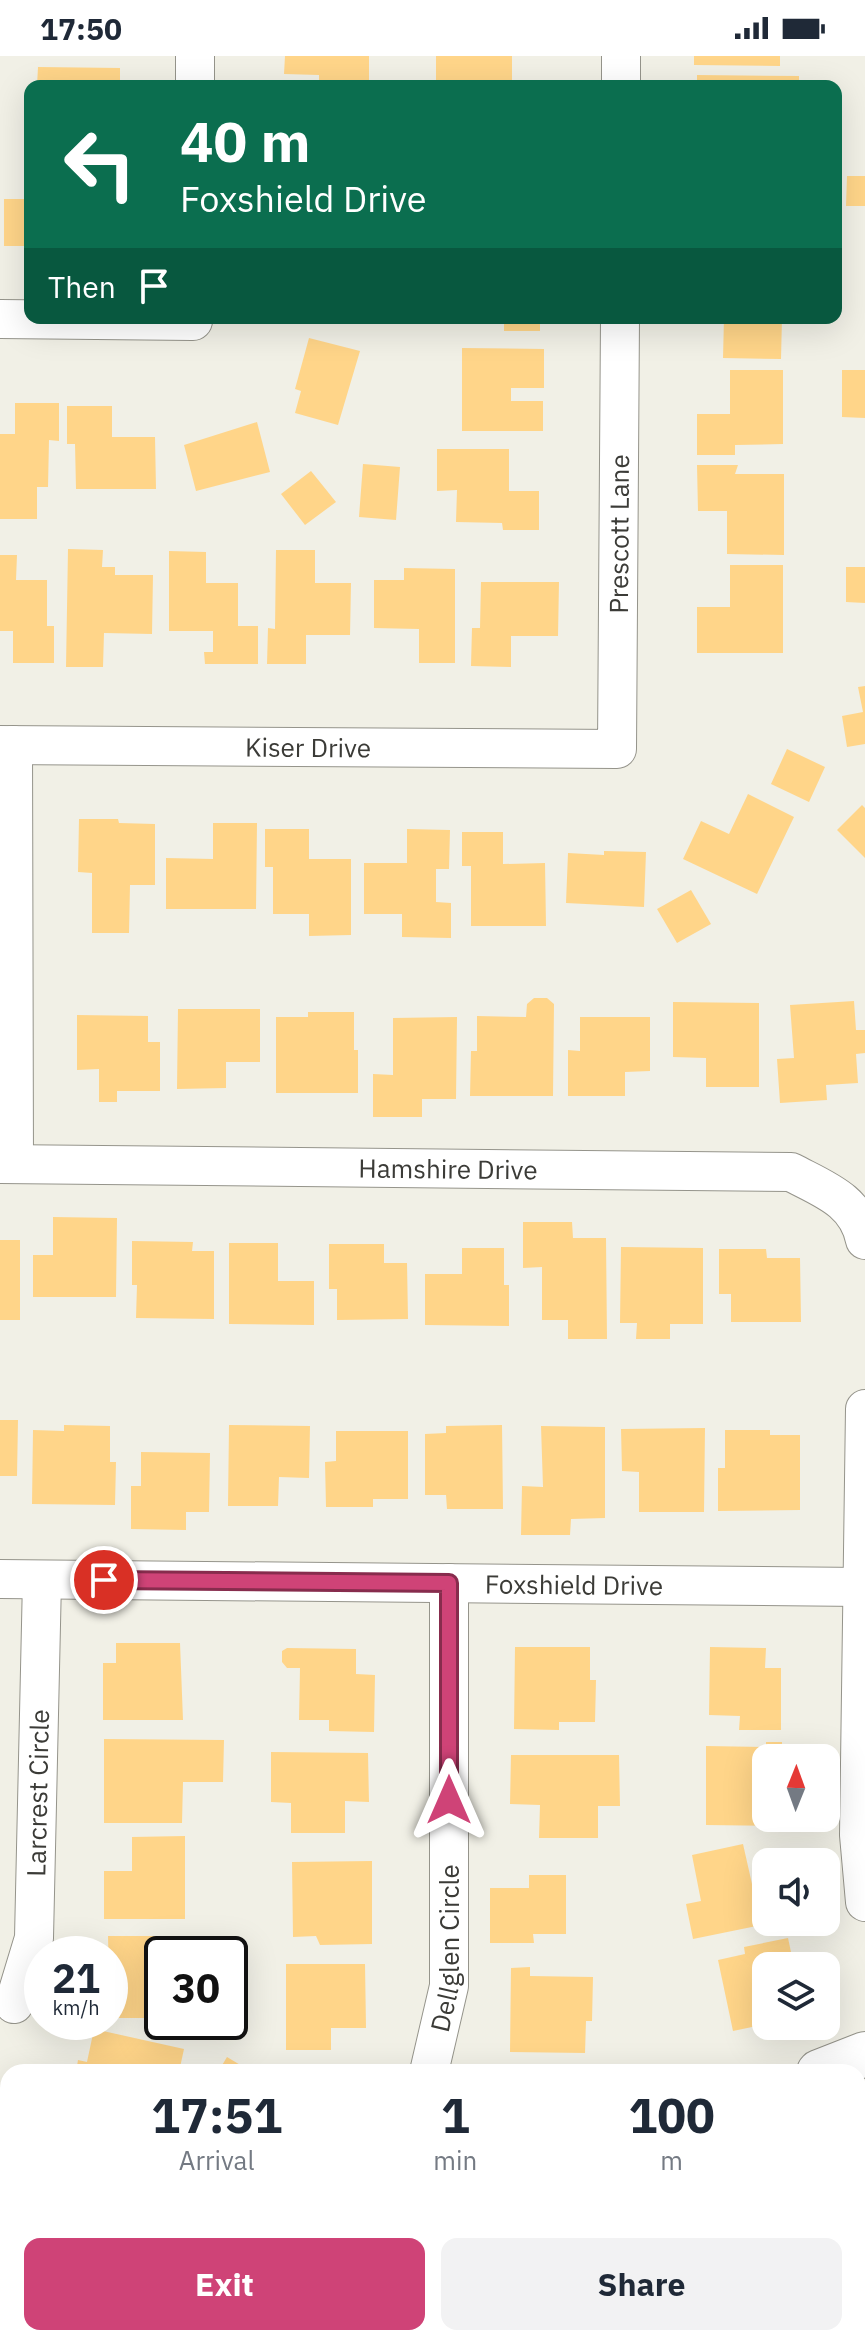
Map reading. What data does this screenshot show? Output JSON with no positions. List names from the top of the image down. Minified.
{"streets":{"street":["Prescott Lane","Kiser Drive","Hamshire Drive","Foxshield Drive","Larcrest Circle","Dellglen Circle"]},"crossings":[["Prescott Lane","Kiser Drive"],["Foxshield Drive","Larcrest Circle"],["Foxshield Drive","Dellglen Circle"]],"north":"top","page":{"status":"17:50","turn":["40 m","Foxshield Drive"],"then":"Then","speed":"21 km/h","limit":"30","eta":["17:51","Arrival","1","min","100","m"],"buttons":["Exit","Share"]}}
